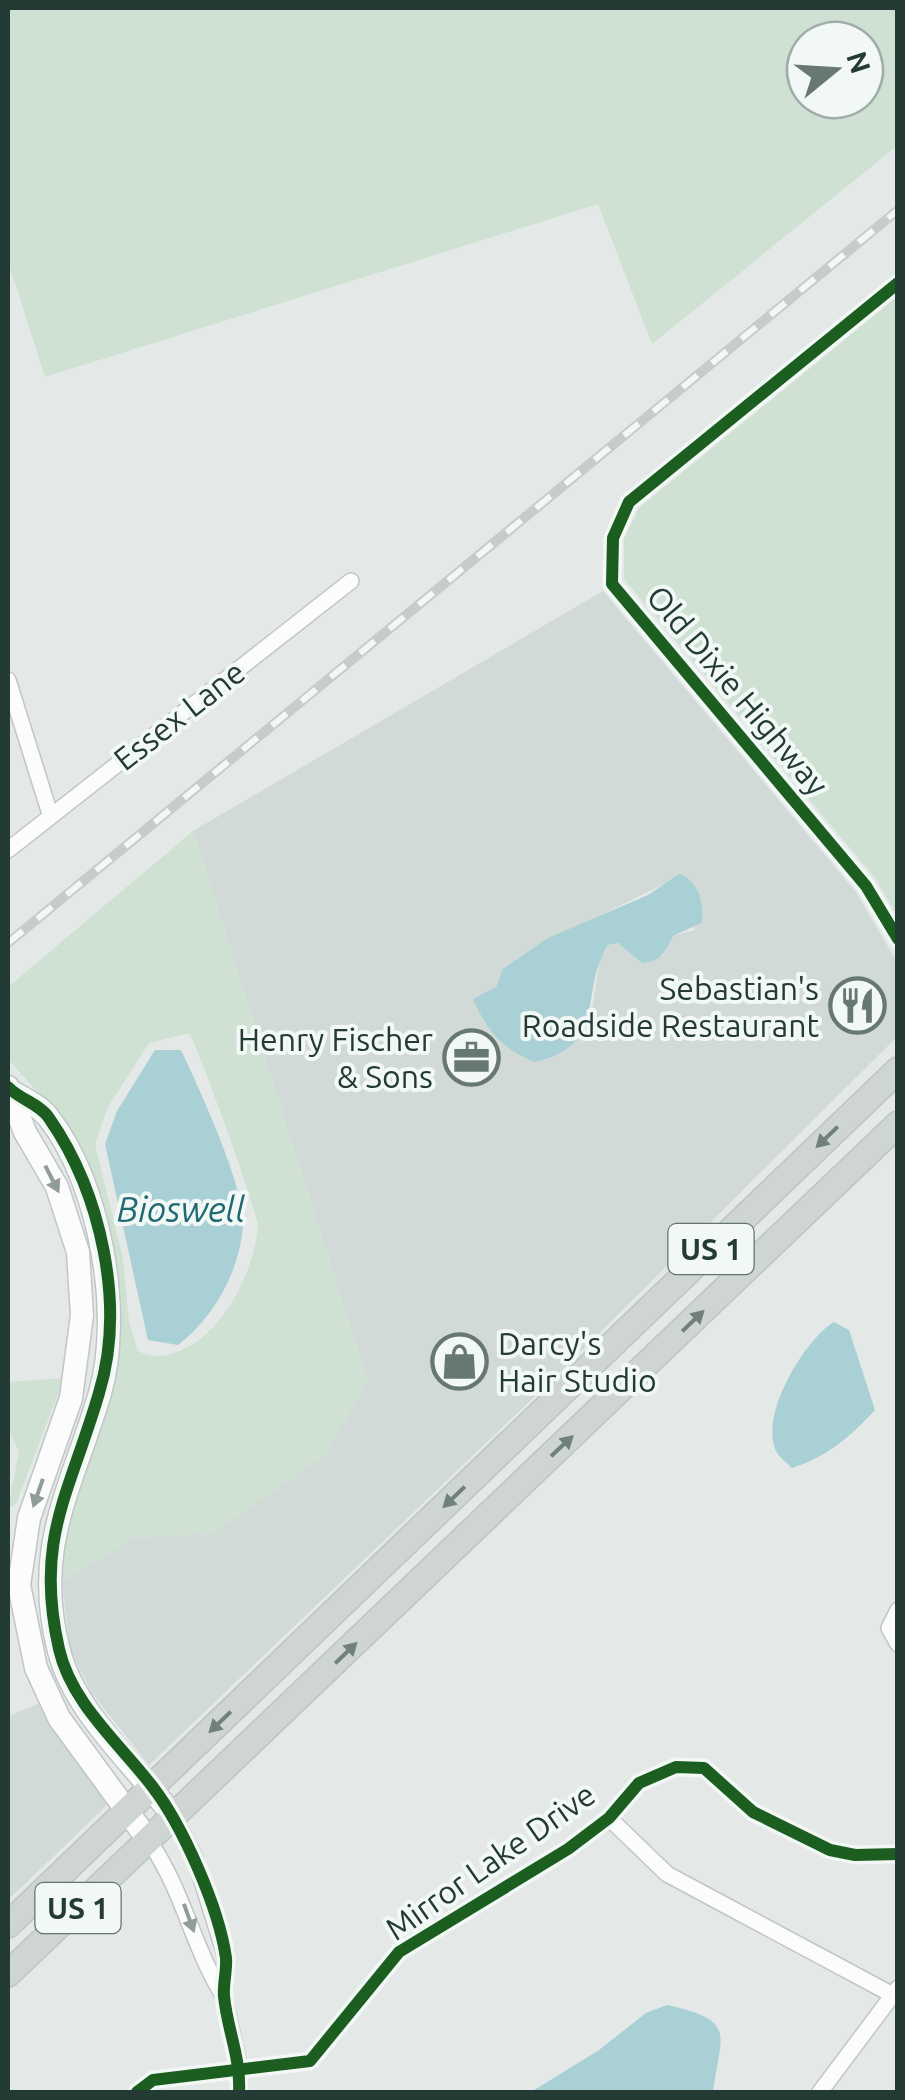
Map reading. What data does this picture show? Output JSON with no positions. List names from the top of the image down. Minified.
{"streets":{"main road":["US 1"],"street":["Old Dixie Highway","Essex Lane","Mirror Lake Drive"]},"water":["Bioswell"],"places":{"restaurant":["Sebastian's Roadside Restaurant"],"office":["Henry Fischer & Sons"],"shop":["Darcy's Hair Studio"]},"north":"right"}
